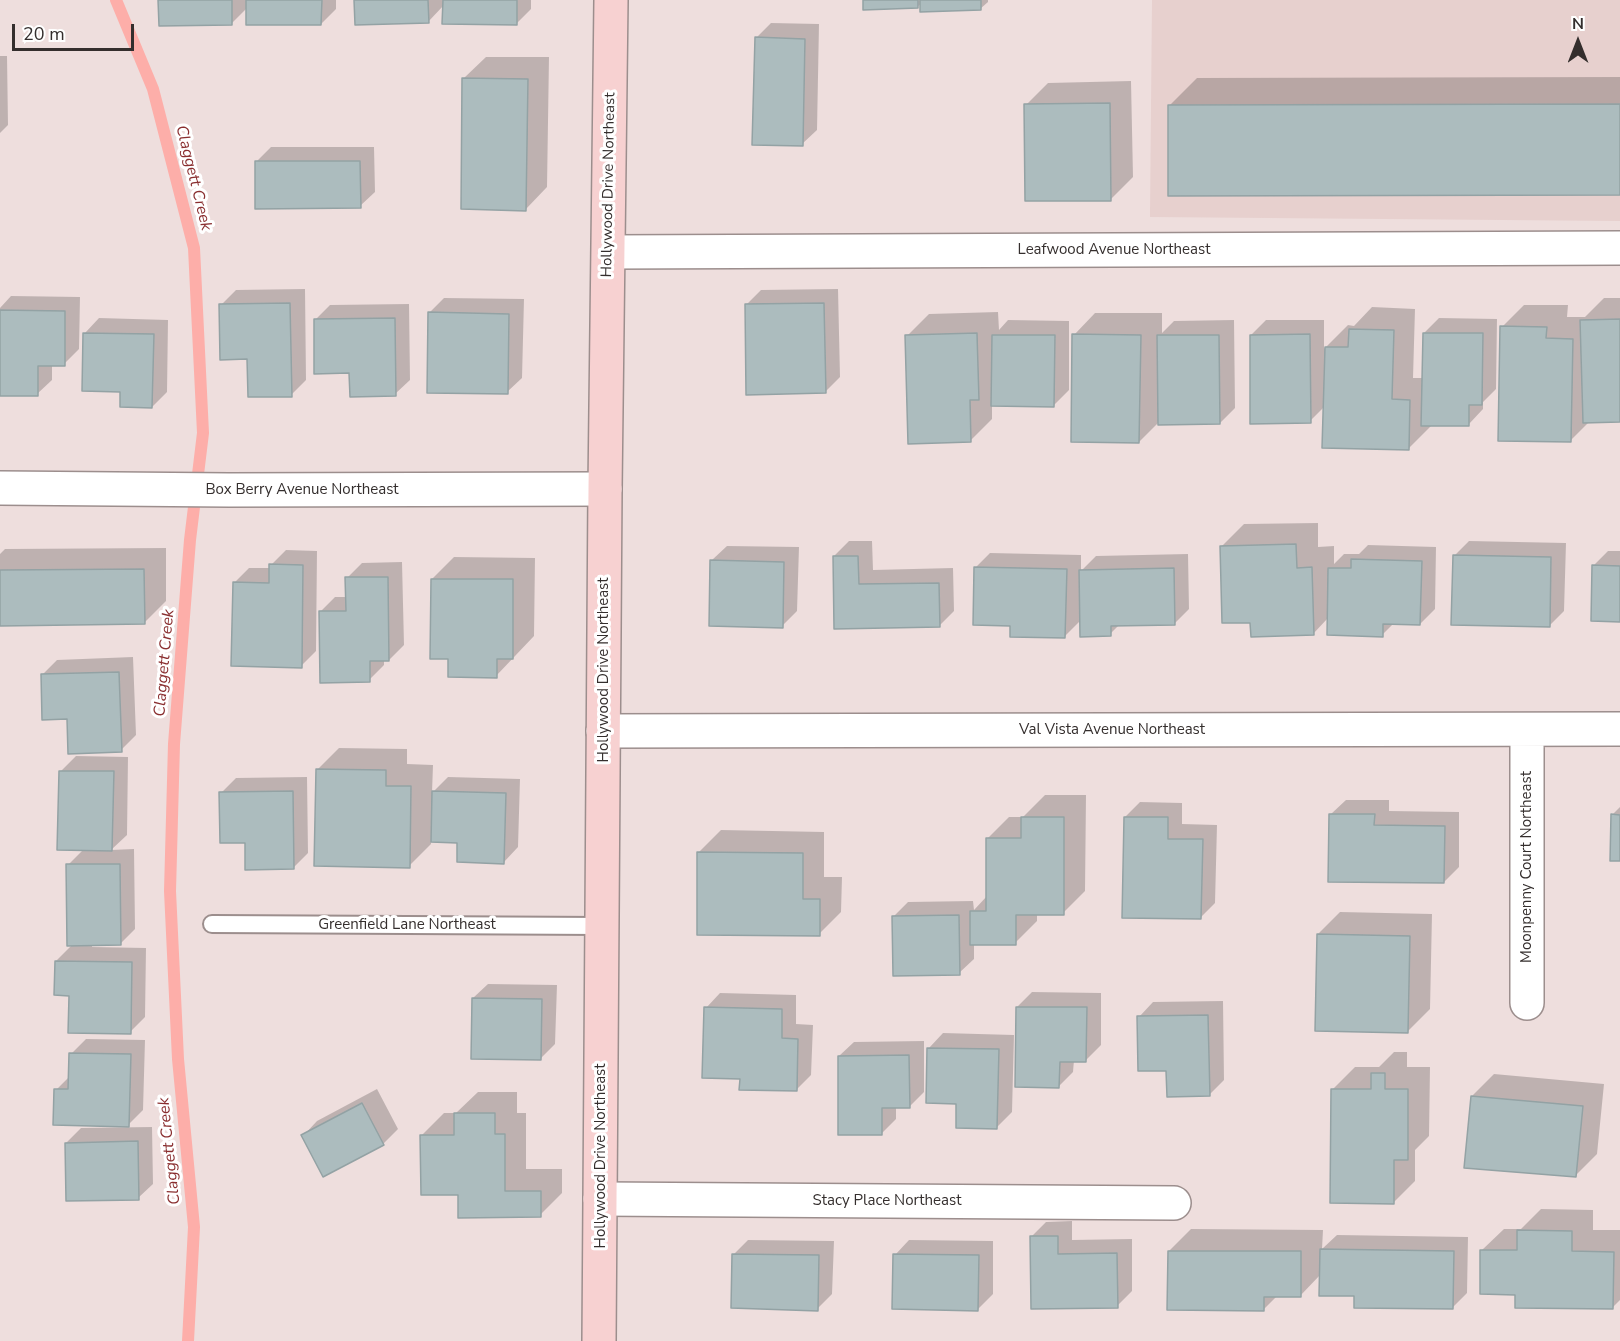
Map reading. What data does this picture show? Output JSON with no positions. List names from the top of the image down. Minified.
{"streets":{"street":["Hollywood Drive Northeast","Leafwood Avenue Northeast","Box Berry Avenue Northeast","Val Vista Avenue Northeast","Moonpenny Court Northeast","Stacy Place Northeast"],"lane":["Greenfield Lane Northeast"]},"crossings":[["Hollywood Drive Northeast","Leafwood Avenue Northeast"],["Hollywood Drive Northeast","Box Berry Avenue Northeast"],["Hollywood Drive Northeast","Val Vista Avenue Northeast"],["Hollywood Drive Northeast","Greenfield Lane Northeast"],["Hollywood Drive Northeast","Stacy Place Northeast"],["Val Vista Avenue Northeast","Moonpenny Court Northeast"]],"water":["Claggett Creek"],"scale_bar":"20 m","north":"top"}
